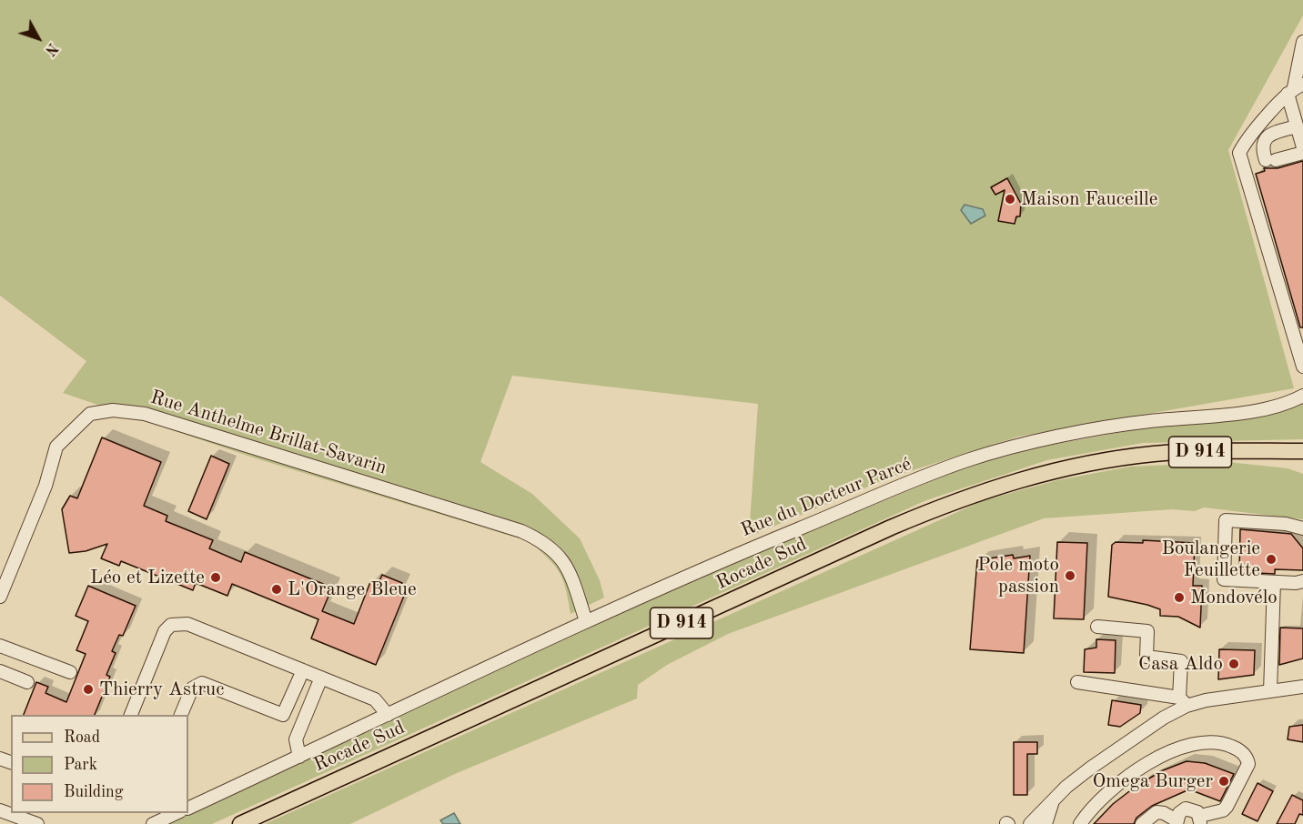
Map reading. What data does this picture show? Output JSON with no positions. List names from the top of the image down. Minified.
{"streets":{"main road":["D 914","Rocade Sud"],"street":["Rue Anthelme Brillat-Savarin","Rue du Docteur Parcé"]},"crossings":[["Rue Anthelme Brillat-Savarin","Rue du Docteur Parcé"],["D 914","Rocade Sud"]],"places":["Maison Fauceille","Boulangerie Feuillette","Pole moto passion","Léo et Lizette","L'Orange Bleue","Mondovélo","Casa Aldo","Thierry Astruc","Omega Burger"],"legend":["Road","Park","Building"],"north":"bottom right"}
